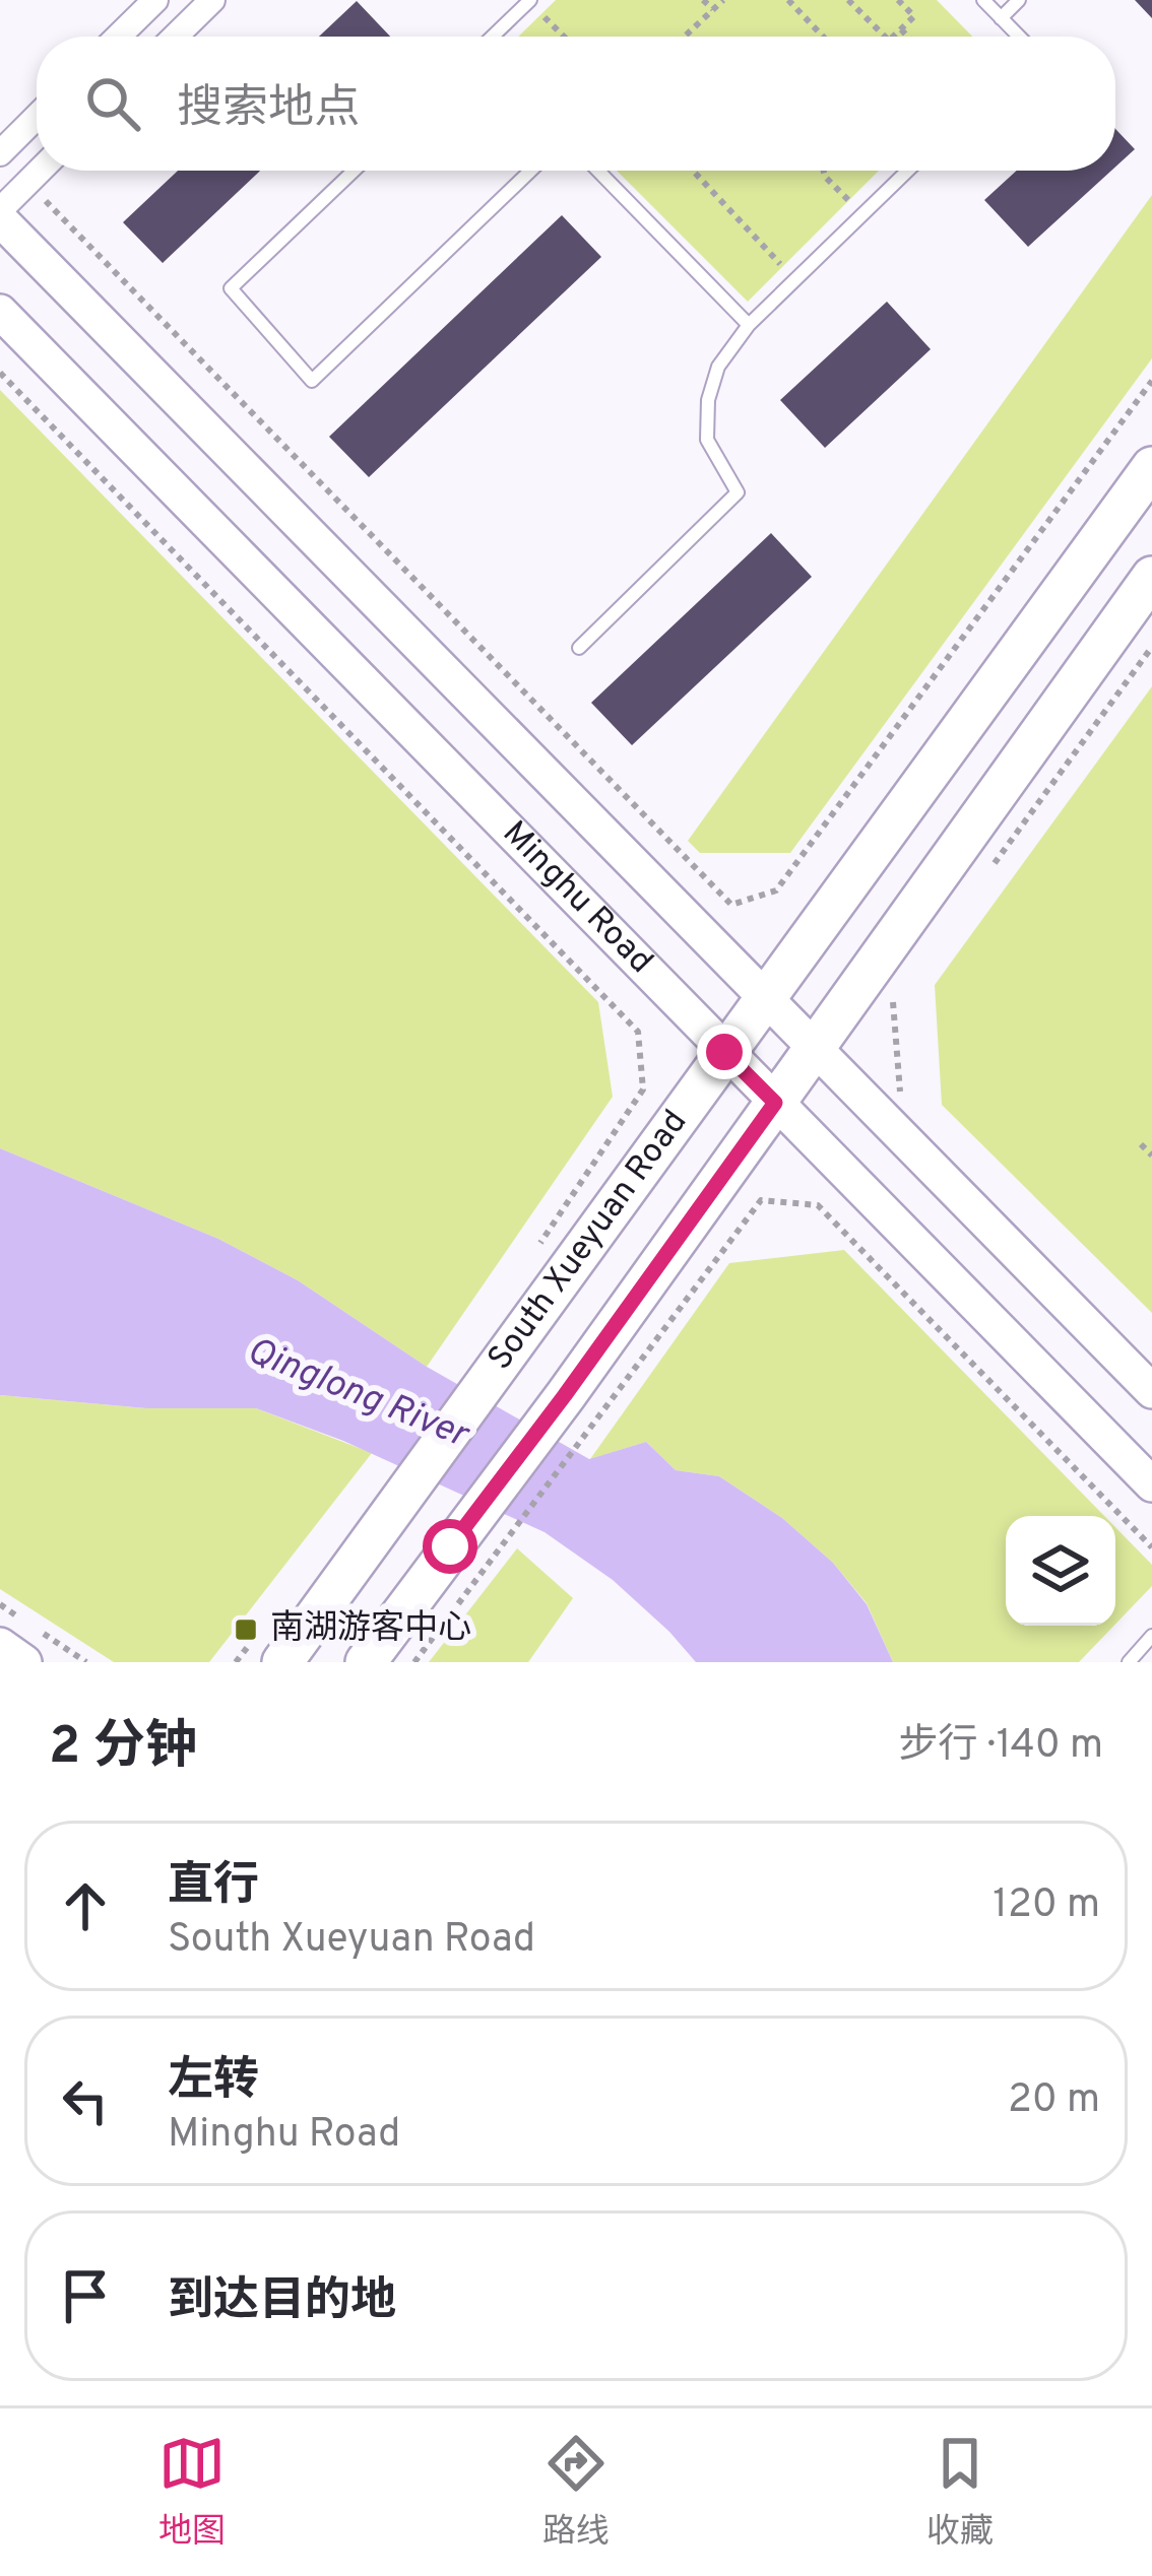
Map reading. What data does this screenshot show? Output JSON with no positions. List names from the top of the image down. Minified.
{"streets":{"main road":["Minghu Road","South Xueyuan Road"]},"crossings":[["Minghu Road","South Xueyuan Road"]],"water":["Qinglong River"],"places":{"transit":["南湖游客中心"]},"page":{"search":"搜索地点","heading":["2 分钟","步行 · 140 m"],"list":[["直行","South Xueyuan Road","120 m"],["左转","Minghu Road","20 m"],"到达目的地"],"nav":["地图","路线","收藏"]}}
